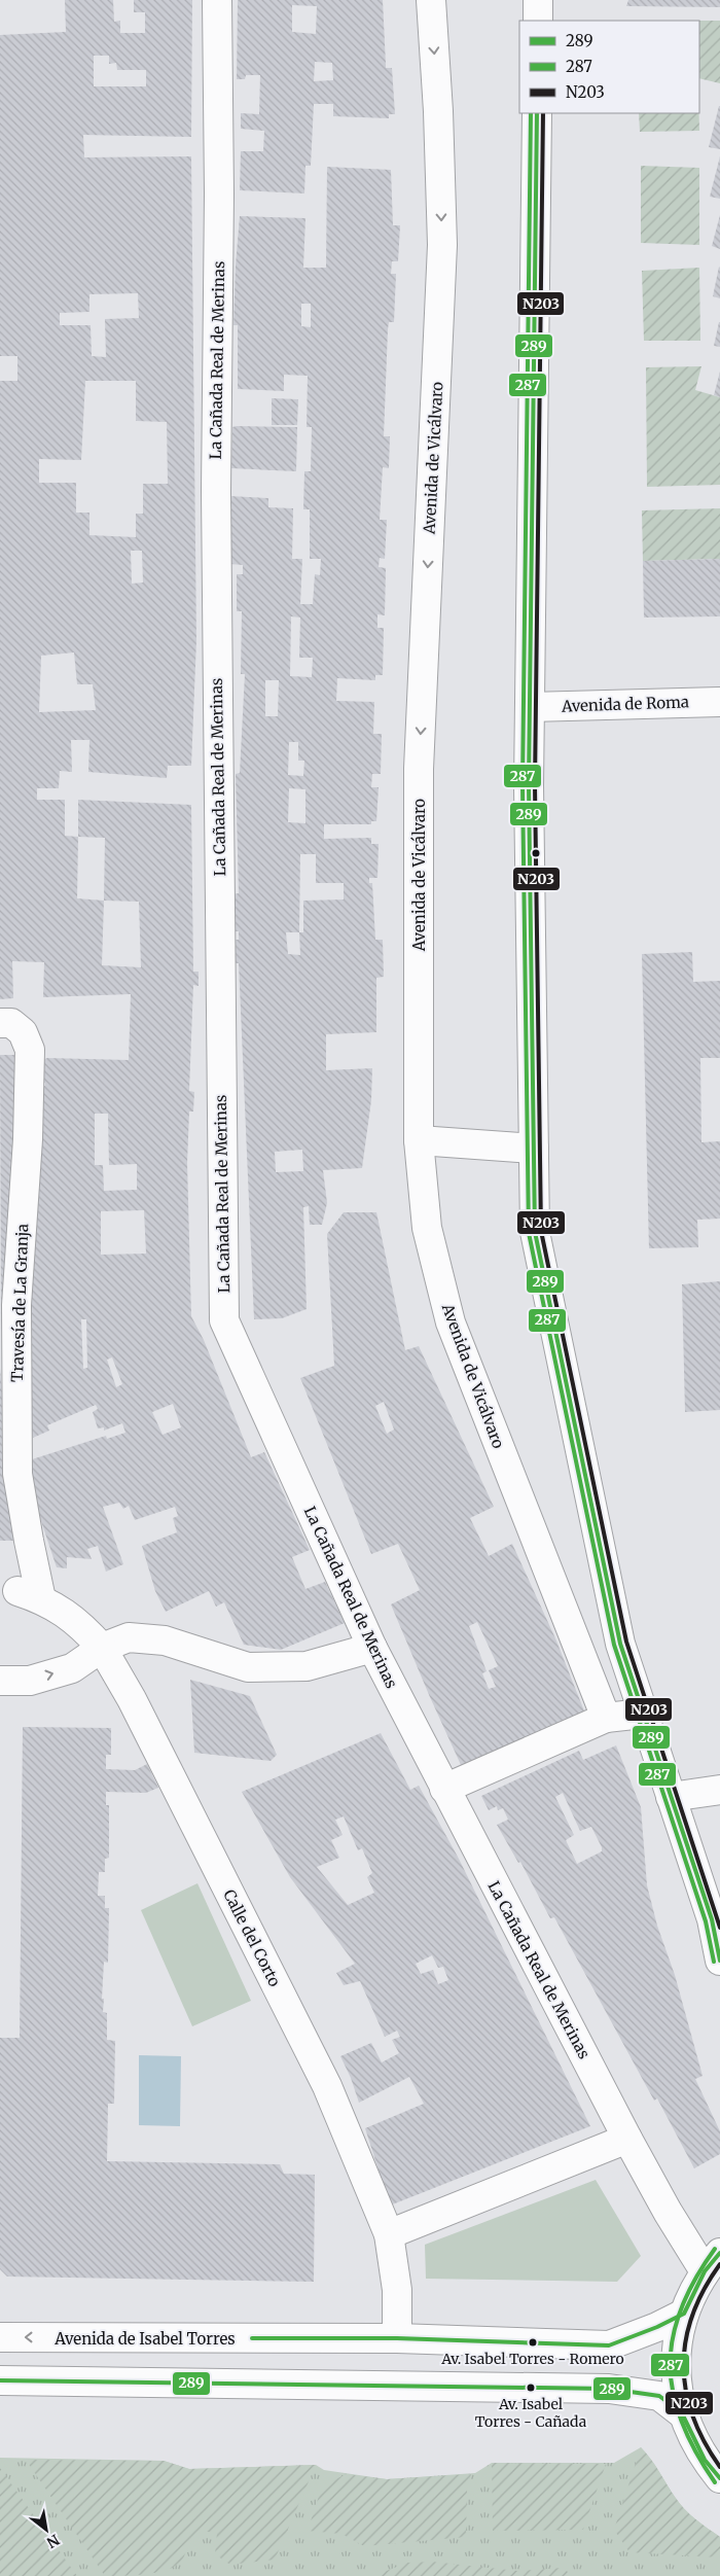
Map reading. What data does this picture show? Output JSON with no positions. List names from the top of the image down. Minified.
{"streets":{"street":["La Cañada Real de Merinas","Avenida de Vicálvaro","Avenida de Roma","Travesía de La Granja","Calle del Corto","Avenida de Isabel Torres"]},"crossings":[["Travesía de La Granja","Calle del Corto"],["Calle del Corto","Avenida de Isabel Torres"]],"places":["Av. Isabel Torres - Romero","Av. Isabel Torres - Cañada"],"lines":["transit line 289","transit line 287","transit line N203"],"legend":["289","287","N203"],"north":"bottom right"}
